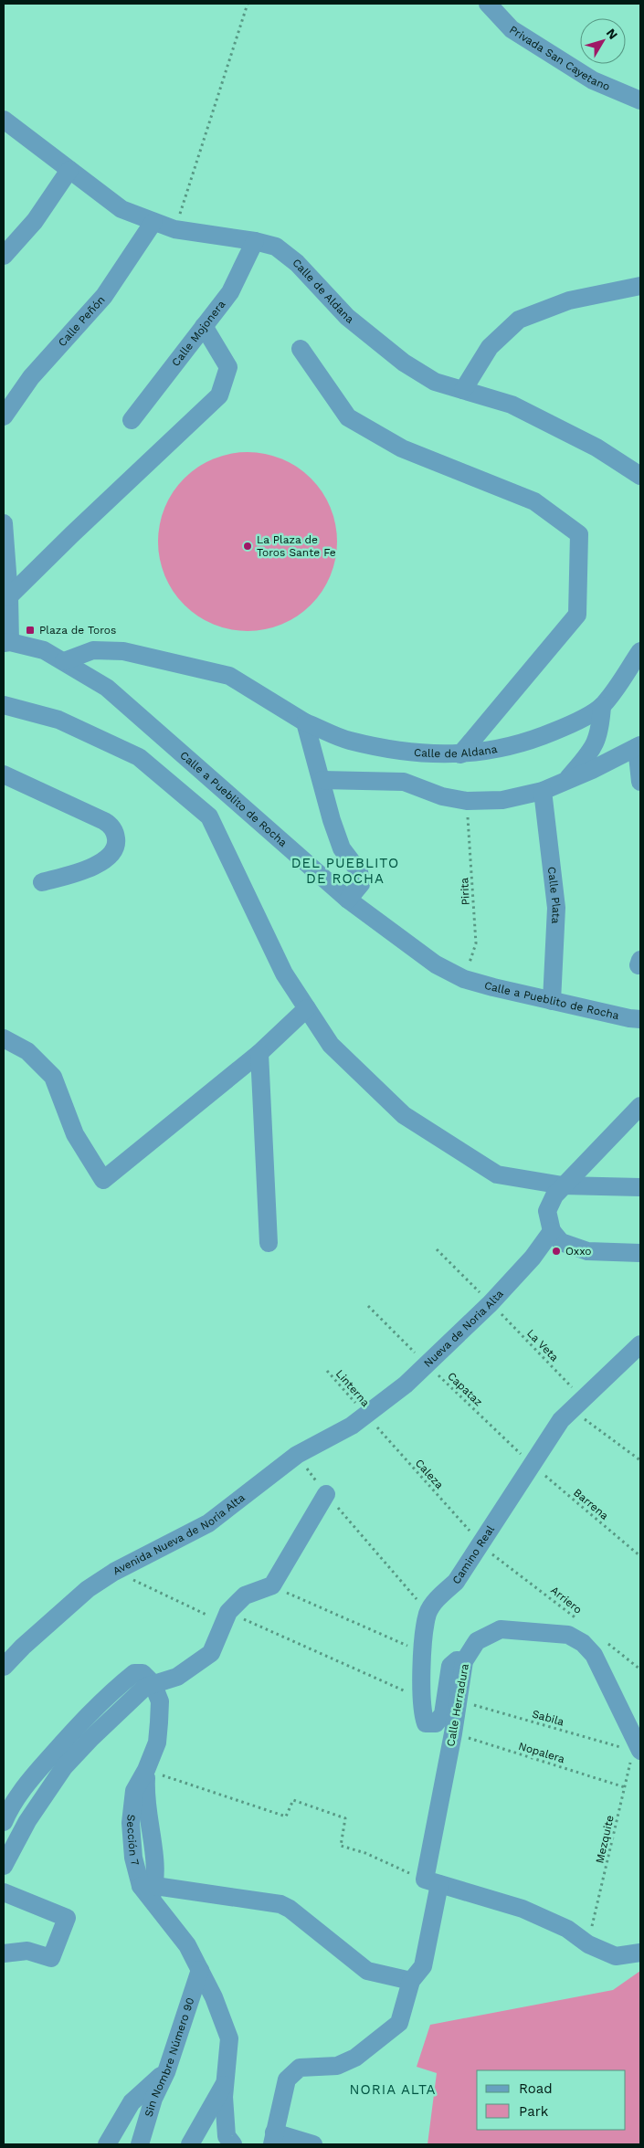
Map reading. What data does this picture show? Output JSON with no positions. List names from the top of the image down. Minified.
{"streets":{"street":["Privada San Cayetano","Calle de Aldana","Calle Peñón","Calle Mojonera","Calle a Pueblito de Rocha","Calle Plata","Nueva de Noria Alta","Avenida Nueva de Noria Alta","Camino Real","Calle Herradura","Sección 7","Sin Nombre Número 90"],"path":["Pirita","La Veta","Linterna","Capataz","Caleza","Barrena","Arriero","Sabila","Nopalera","Mezquite"]},"crossings":[["Calle de Aldana","Calle Peñón"],["Calle de Aldana","Calle Mojonera"],["Calle de Aldana","Calle a Pueblito de Rocha"],["Calle a Pueblito de Rocha","Pirita"],["Calle a Pueblito de Rocha","Calle Plata"],["Nueva de Noria Alta","La Veta"],["Nueva de Noria Alta","Linterna"],["Nueva de Noria Alta","Capataz"],["Nueva de Noria Alta","Caleza"],["Nueva de Noria Alta","Avenida Nueva de Noria Alta"],["La Veta","Camino Real"],["Linterna","Caleza"],["Linterna","Avenida Nueva de Noria Alta"],["Capataz","Barrena"],["Capataz","Camino Real"],["Caleza","Avenida Nueva de Noria Alta"],["Caleza","Camino Real"],["Caleza","Arriero"],["Barrena","Camino Real"],["Camino Real","Arriero"],["Calle Herradura","Sabila"],["Calle Herradura","Nopalera"],["Calle Herradura","Mezquite"],["Sabila","Mezquite"],["Nopalera","Mezquite"]],"districts":["DEL PUEBLITO DE ROCHA","NORIA ALTA"],"places":{"other":["La Plaza de Toros Sante Fe","Oxxo"],"transit":["Plaza de Toros"]},"legend":["Road","Park"],"north":"top right"}
